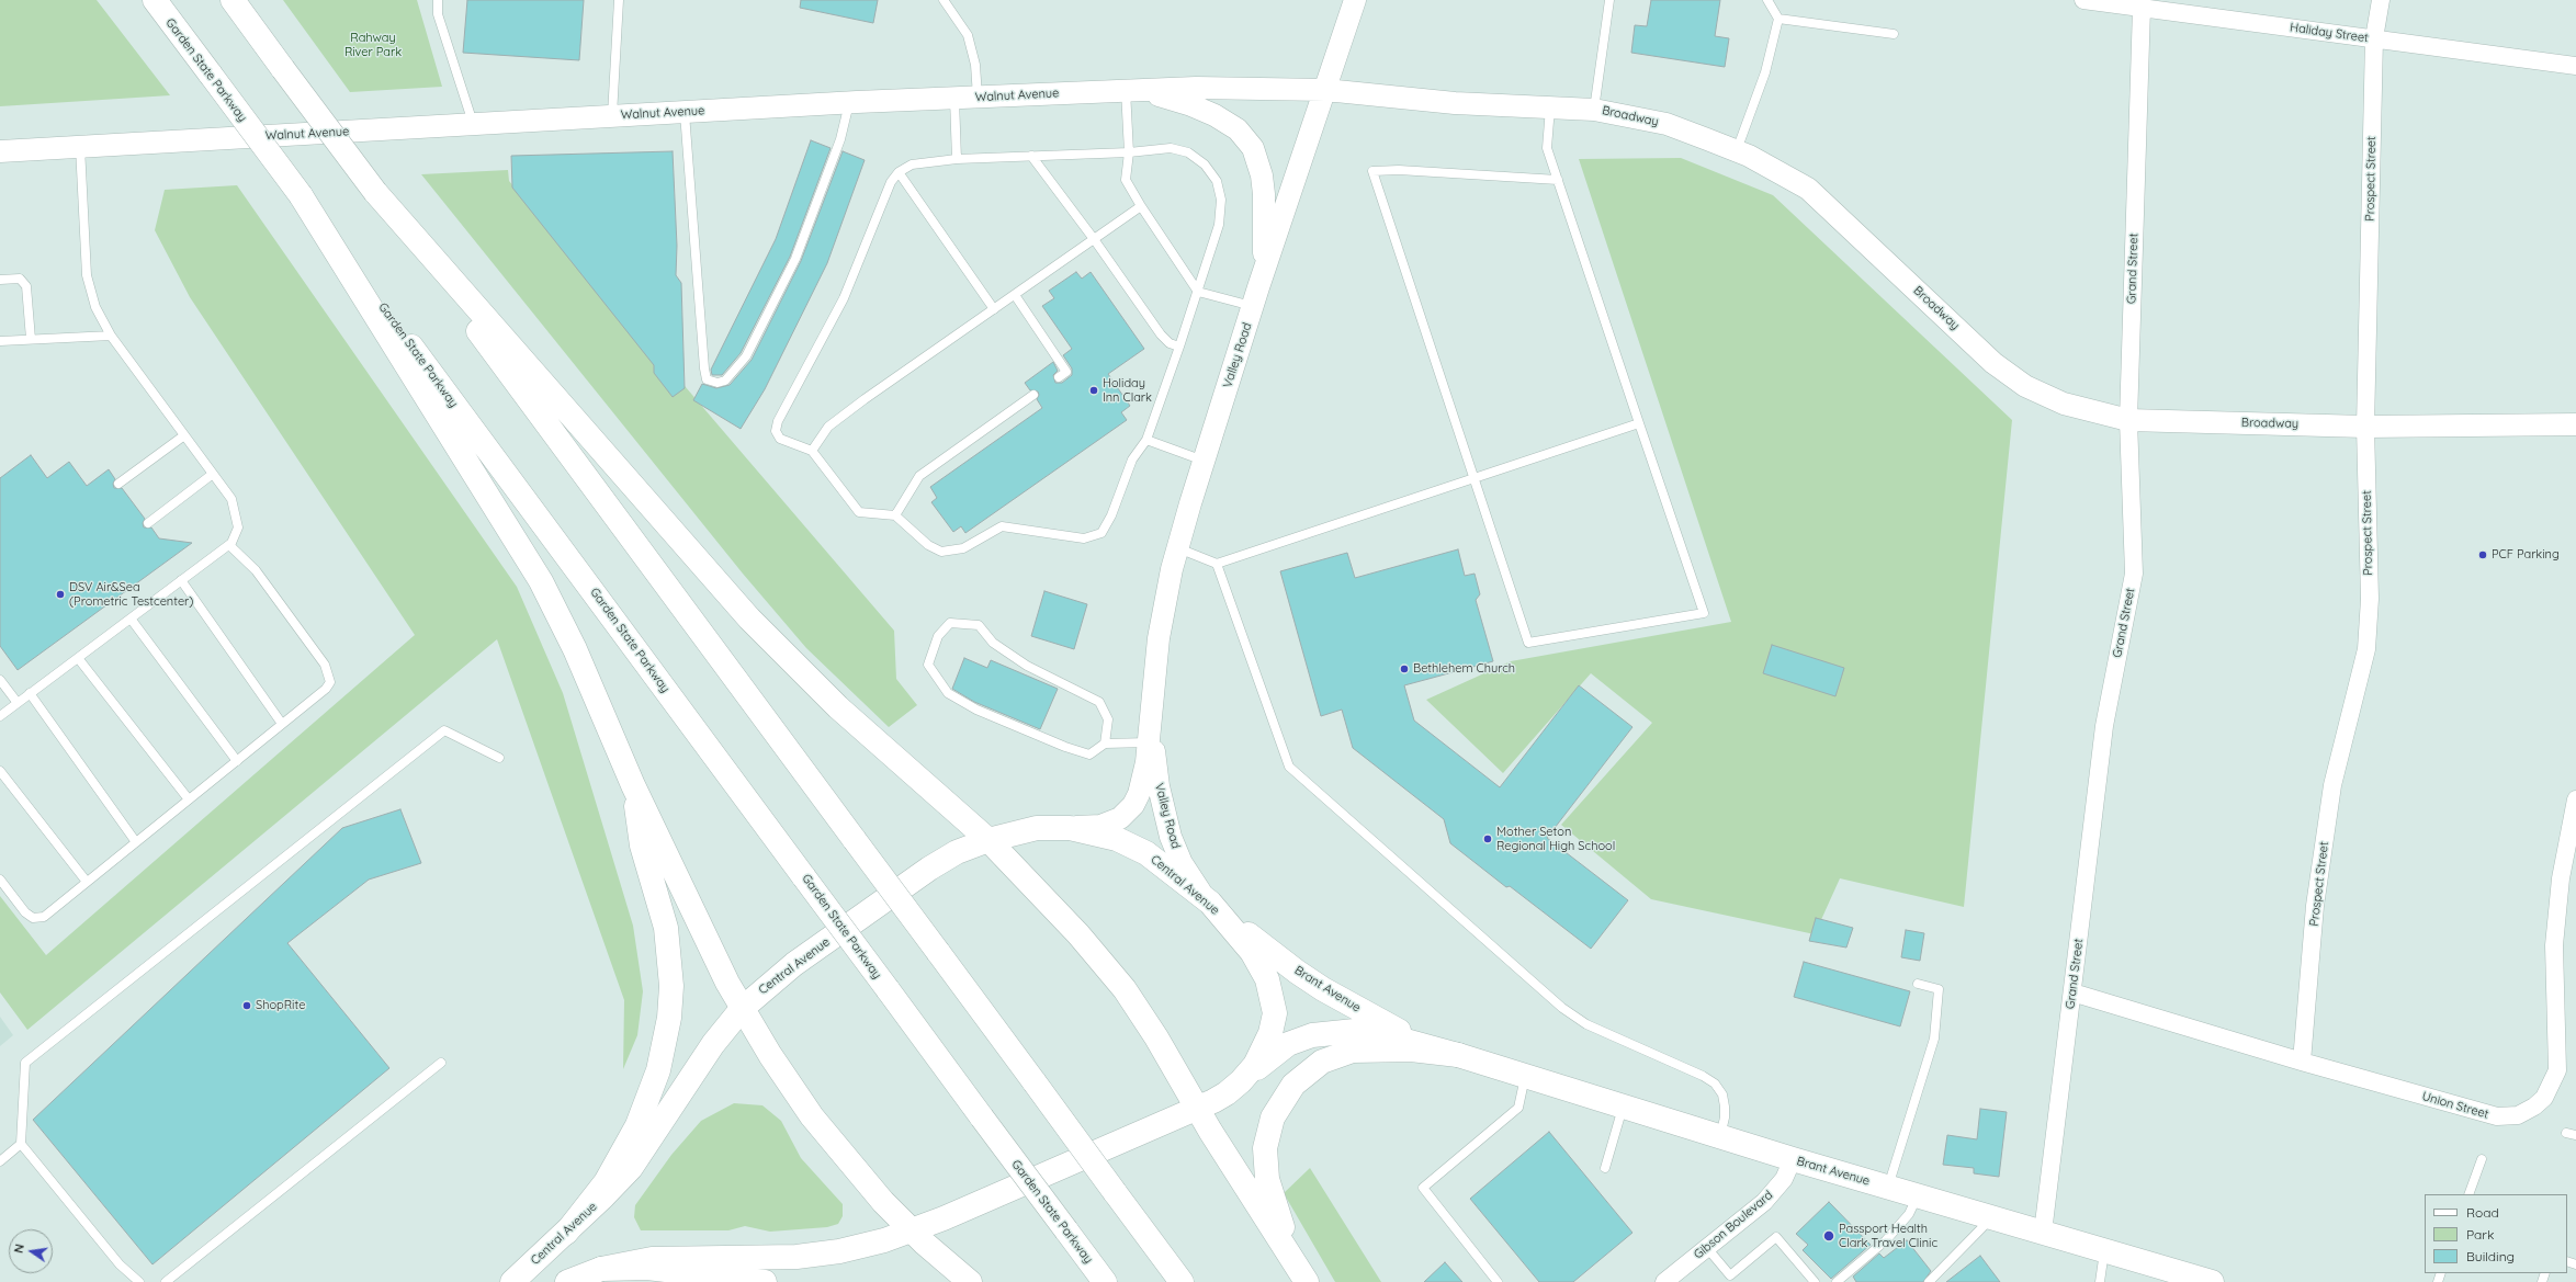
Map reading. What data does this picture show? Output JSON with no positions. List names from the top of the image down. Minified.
{"streets":{"main road":["Garden State Parkway","Central Avenue","Brant Avenue"],"street":["Haliday Street","Walnut Avenue","Broadway","Prospect Street","Grand Street","Valley Road","Union Street","Gibson Boulevard"]},"crossings":[["Haliday Street","Prospect Street"],["Haliday Street","Grand Street"],["Walnut Avenue","Broadway"],["Walnut Avenue","Valley Road"],["Broadway","Prospect Street"],["Broadway","Grand Street"],["Broadway","Valley Road"],["Prospect Street","Union Street"],["Grand Street","Brant Avenue"],["Grand Street","Union Street"],["Valley Road","Central Avenue"],["Valley Road","Brant Avenue"],["Central Avenue","Brant Avenue"],["Brant Avenue","Gibson Boulevard"]],"parks":["Rahway River Park"],"places":["Holiday Inn Clark","PCF Parking","DSV Air&Sea (Prometric Testcenter)","Bethlehem Church","Mother Seton Regional High School","ShopRite","Passport Health Clark Travel Clinic"],"legend":["Road","Park","Building"],"north":"left"}
